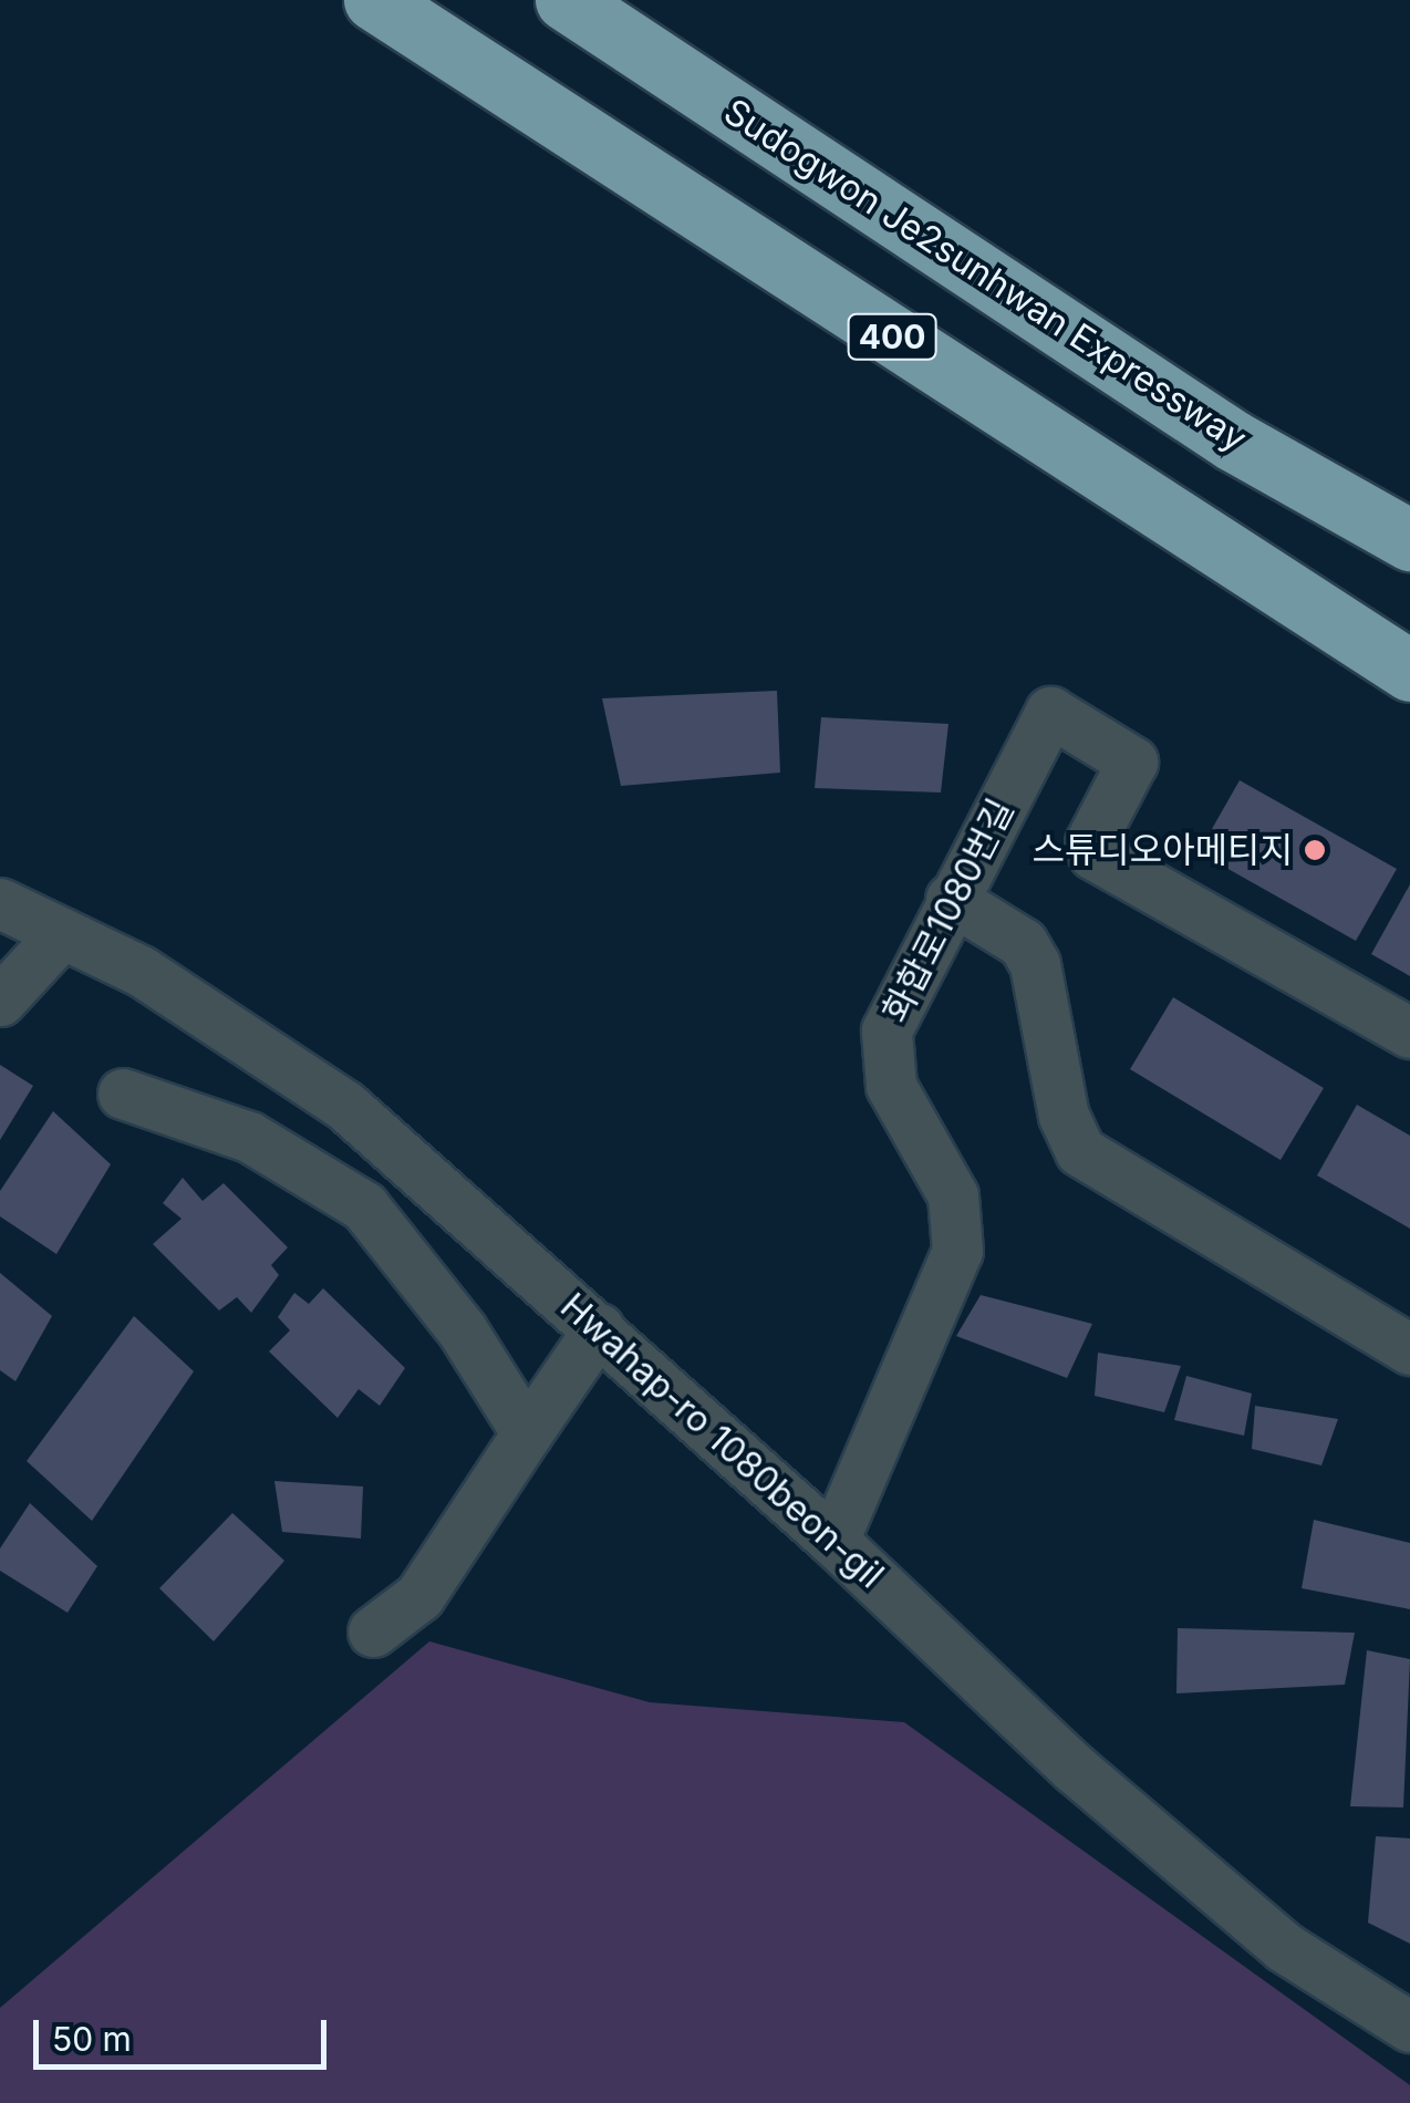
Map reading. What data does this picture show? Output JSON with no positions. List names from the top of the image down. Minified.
{"streets":{"highway":["Sudogwon Je2sunhwan Expressway","400"],"street":["화합로1080번길","Hwahap-ro 1080beon-gil"]},"crossings":[["화합로1080번길","Hwahap-ro 1080beon-gil"]],"places":["스튜디오아메티지"],"scale_bar":"50 m"}
